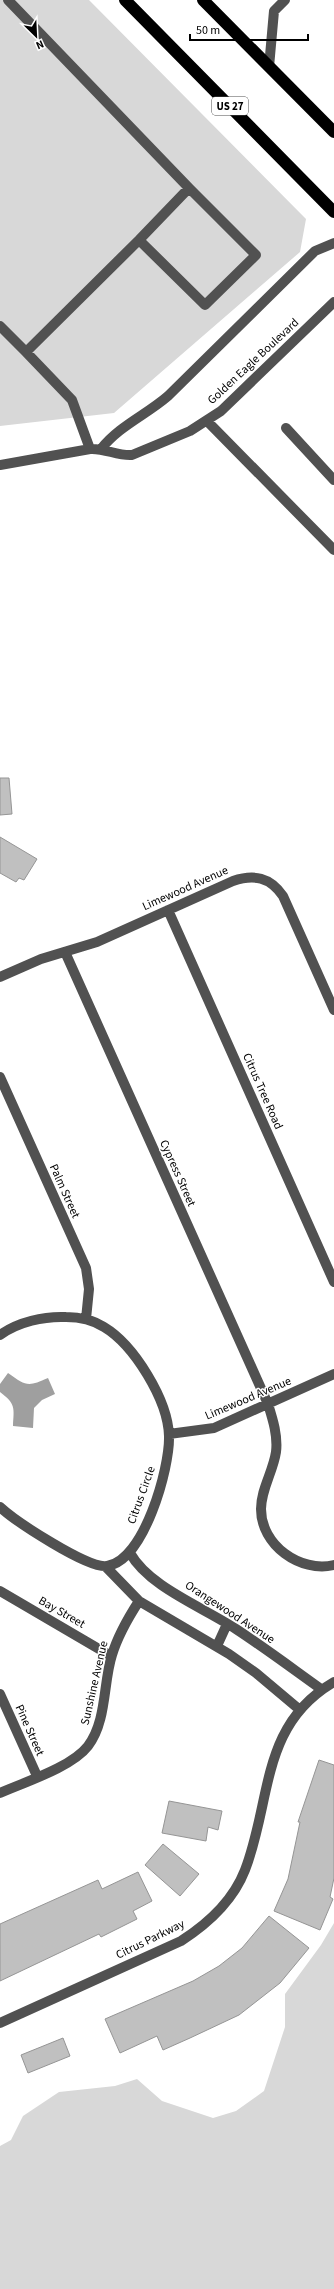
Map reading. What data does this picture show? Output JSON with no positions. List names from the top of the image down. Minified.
{"streets":{"highway":["US 27"],"street":["Golden Eagle Boulevard","Limewood Avenue","Citrus Tree Road","Cypress Street","Palm Street","Citrus Circle","Bay Street","Orangewood Avenue","Sunshine Avenue","Pine Street","Citrus Parkway"]},"crossings":[["Limewood Avenue","Citrus Tree Road"],["Limewood Avenue","Cypress Street"],["Limewood Avenue","Citrus Circle"],["Palm Street","Citrus Circle"],["Citrus Circle","Orangewood Avenue"],["Bay Street","Sunshine Avenue"],["Orangewood Avenue","Citrus Parkway"],["Sunshine Avenue","Pine Street"]],"scale_bar":"50 m","north":"bottom right"}
